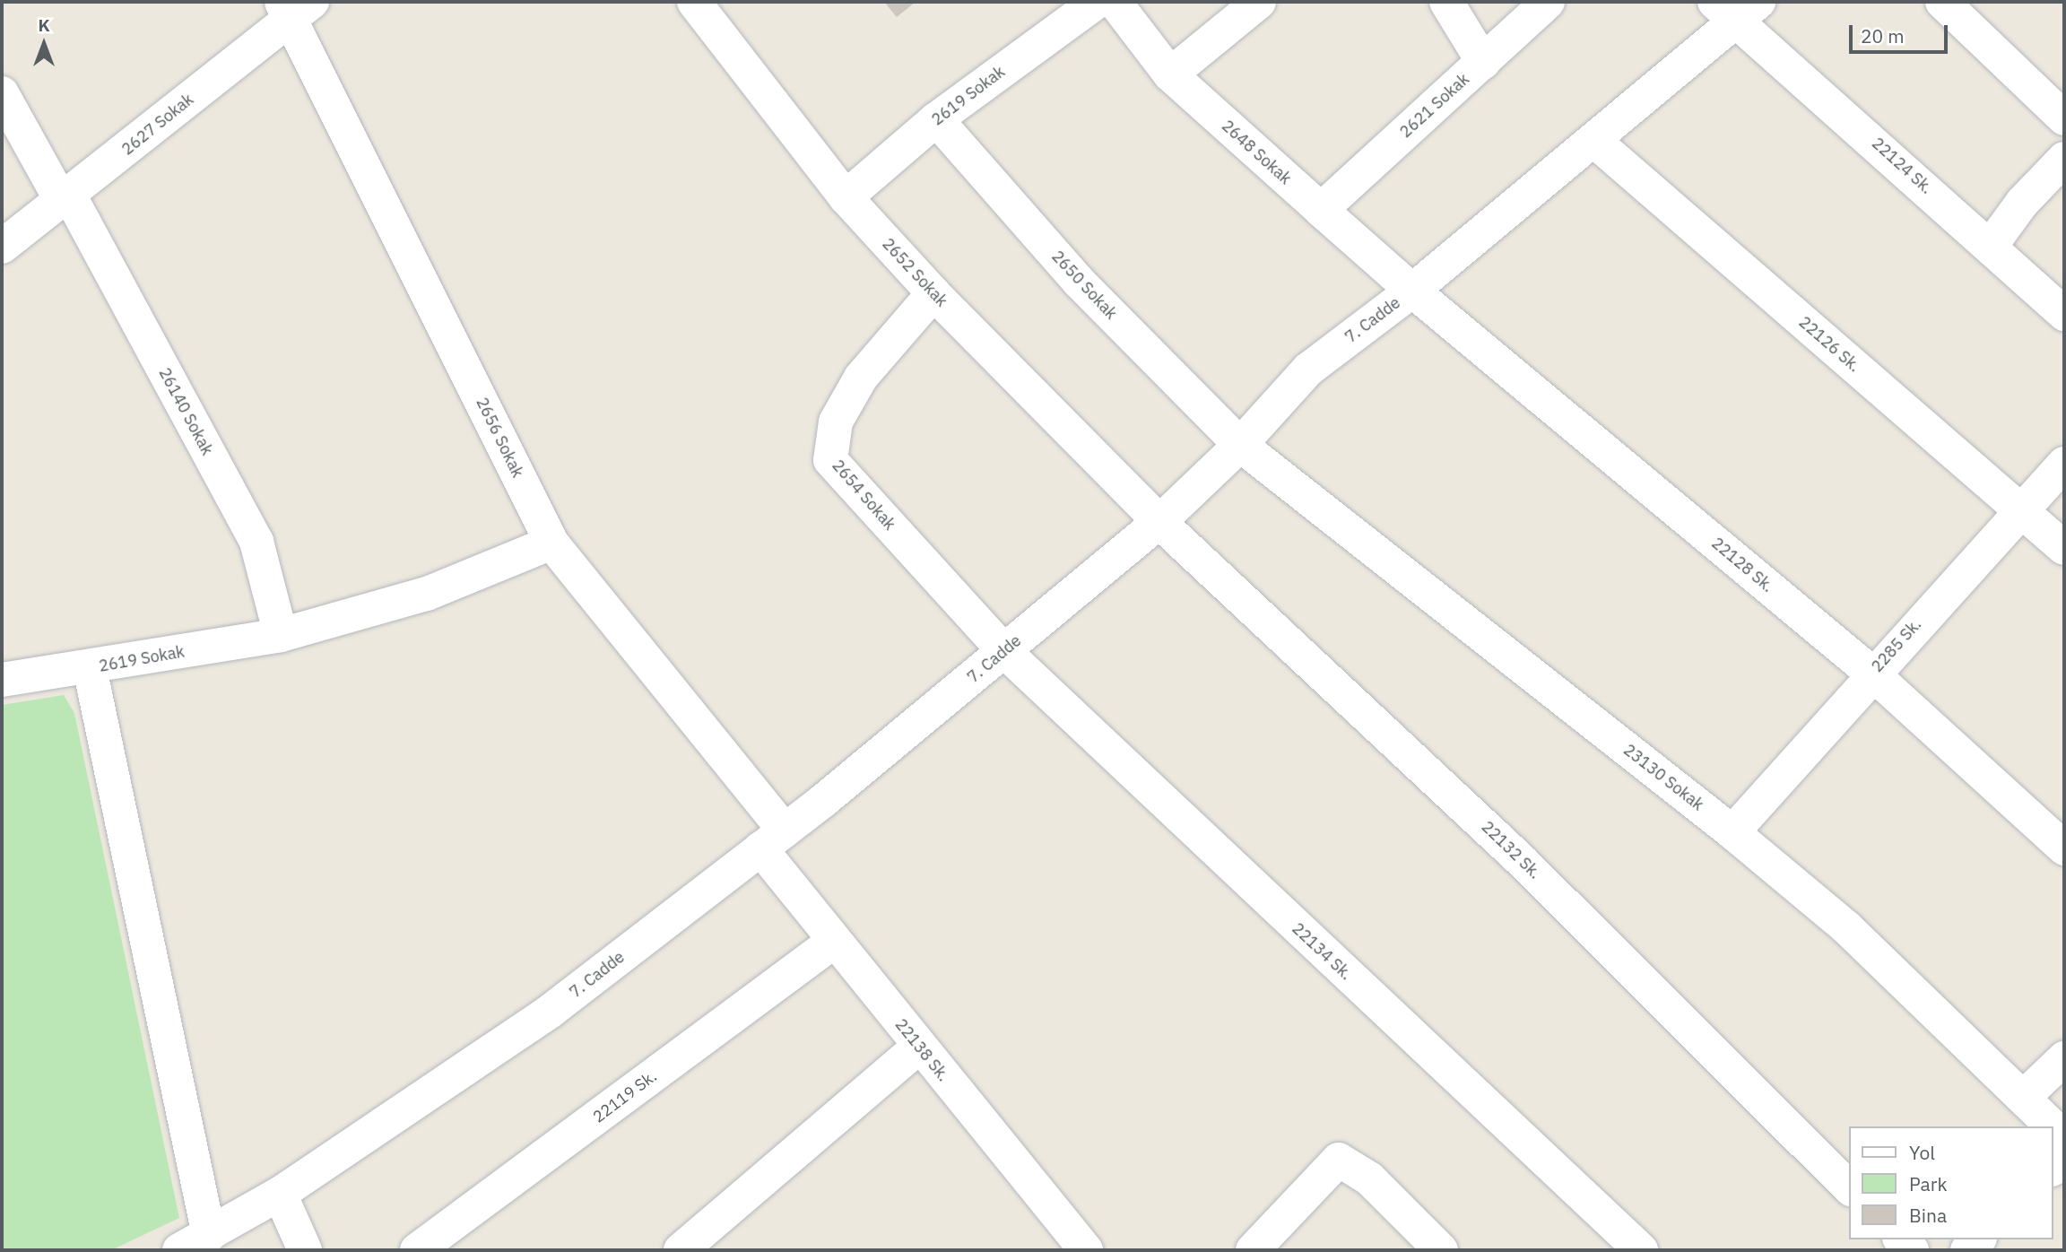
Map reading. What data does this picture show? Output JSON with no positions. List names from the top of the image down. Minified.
{"streets":{"street":["2619 Sokak","2621 Sokak","2627 Sokak","2648 Sokak","22124 Sk.","2652 Sokak","2650 Sokak","7. Cadde","22126 Sk.","26140 Sokak","2656 Sokak","2654 Sokak","22128 Sk.","2285 Sk.","23130 Sokak","22132 Sk.","22134 Sk.","22138 Sk.","22119 Sk."]},"crossings":[["2619 Sokak","2652 Sokak"],["2619 Sokak","2650 Sokak"],["2619 Sokak","26140 Sokak"],["2619 Sokak","2656 Sokak"],["2621 Sokak","2648 Sokak"],["2627 Sokak","26140 Sokak"],["2627 Sokak","2656 Sokak"],["2648 Sokak","7. Cadde"],["2648 Sokak","22128 Sk."],["22124 Sk.","7. Cadde"],["2652 Sokak","7. Cadde"],["2652 Sokak","2654 Sokak"],["2652 Sokak","22132 Sk."],["2650 Sokak","7. Cadde"],["2650 Sokak","23130 Sokak"],["7. Cadde","22126 Sk."],["7. Cadde","2656 Sokak"],["7. Cadde","2654 Sokak"],["7. Cadde","22128 Sk."],["7. Cadde","23130 Sokak"],["7. Cadde","22132 Sk."],["7. Cadde","22134 Sk."],["7. Cadde","22138 Sk."],["22126 Sk.","2285 Sk."],["2656 Sokak","22138 Sk."],["2654 Sokak","22134 Sk."],["22128 Sk.","2285 Sk."],["2285 Sk.","23130 Sokak"],["22138 Sk.","22119 Sk."]],"legend":["Yol","Park","Bina"],"scale_bar":"20 m","north":"top"}
